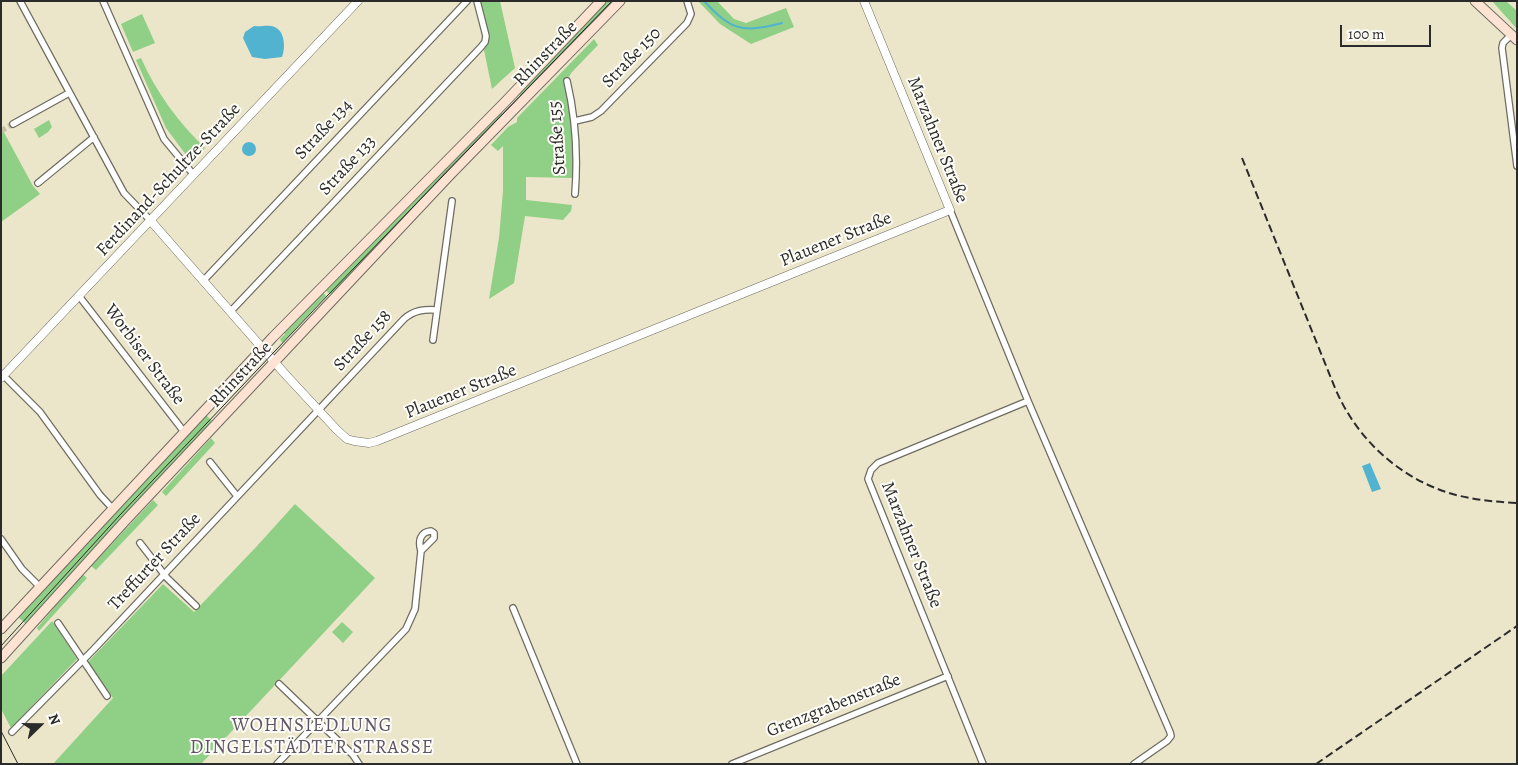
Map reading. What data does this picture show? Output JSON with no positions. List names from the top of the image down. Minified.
{"streets":{"main road":["Rhinstraße"],"street":["Straße 150","Straße 134","Straße 155","Marzahner Straße","Straße 133","Ferdinand-Schultze-Straße","Plauener Straße","Straße 158","Worbiser Straße","Treffurter Straße","Grenzgrabenstraße"]},"crossings":[["Rhinstraße","Plauener Straße"],["Rhinstraße","Worbiser Straße"],["Straße 150","Straße 155"],["Straße 134","Plauener Straße"],["Marzahner Straße","Plauener Straße"],["Marzahner Straße","Grenzgrabenstraße"],["Straße 133","Plauener Straße"],["Ferdinand-Schultze-Straße","Plauener Straße"],["Ferdinand-Schultze-Straße","Worbiser Straße"],["Plauener Straße","Straße 158"],["Plauener Straße","Treffurter Straße"],["Straße 158","Treffurter Straße"]],"districts":["WOHNSIEDLUNG DINGELSTÄDTER STRASSE"],"scale_bar":"100 m","north":"right"}
